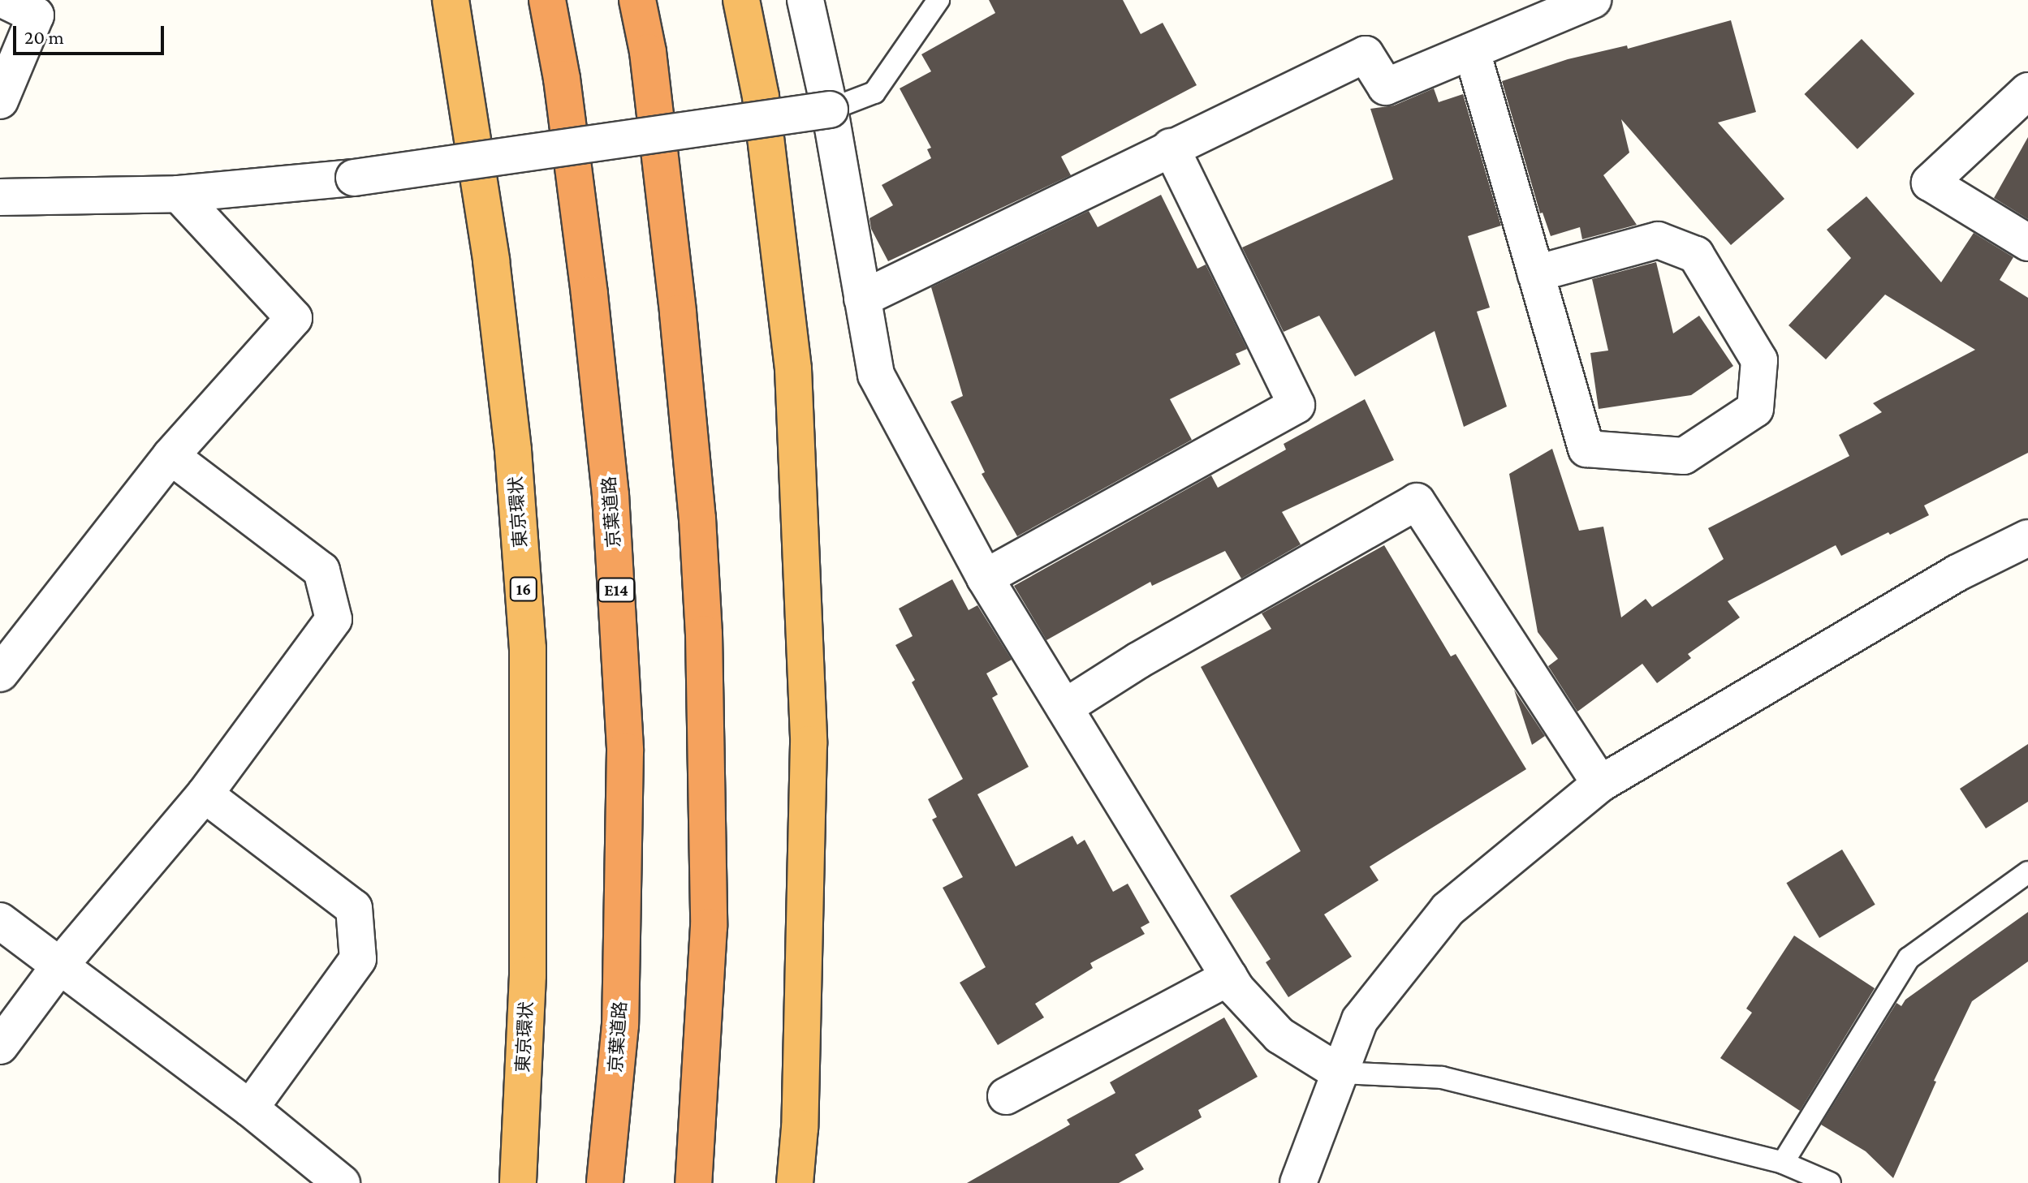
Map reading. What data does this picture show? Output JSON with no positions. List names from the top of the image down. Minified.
{"streets":{"highway":["東京環状","京葉道路","16","E14"]},"scale_bar":"20 m"}
